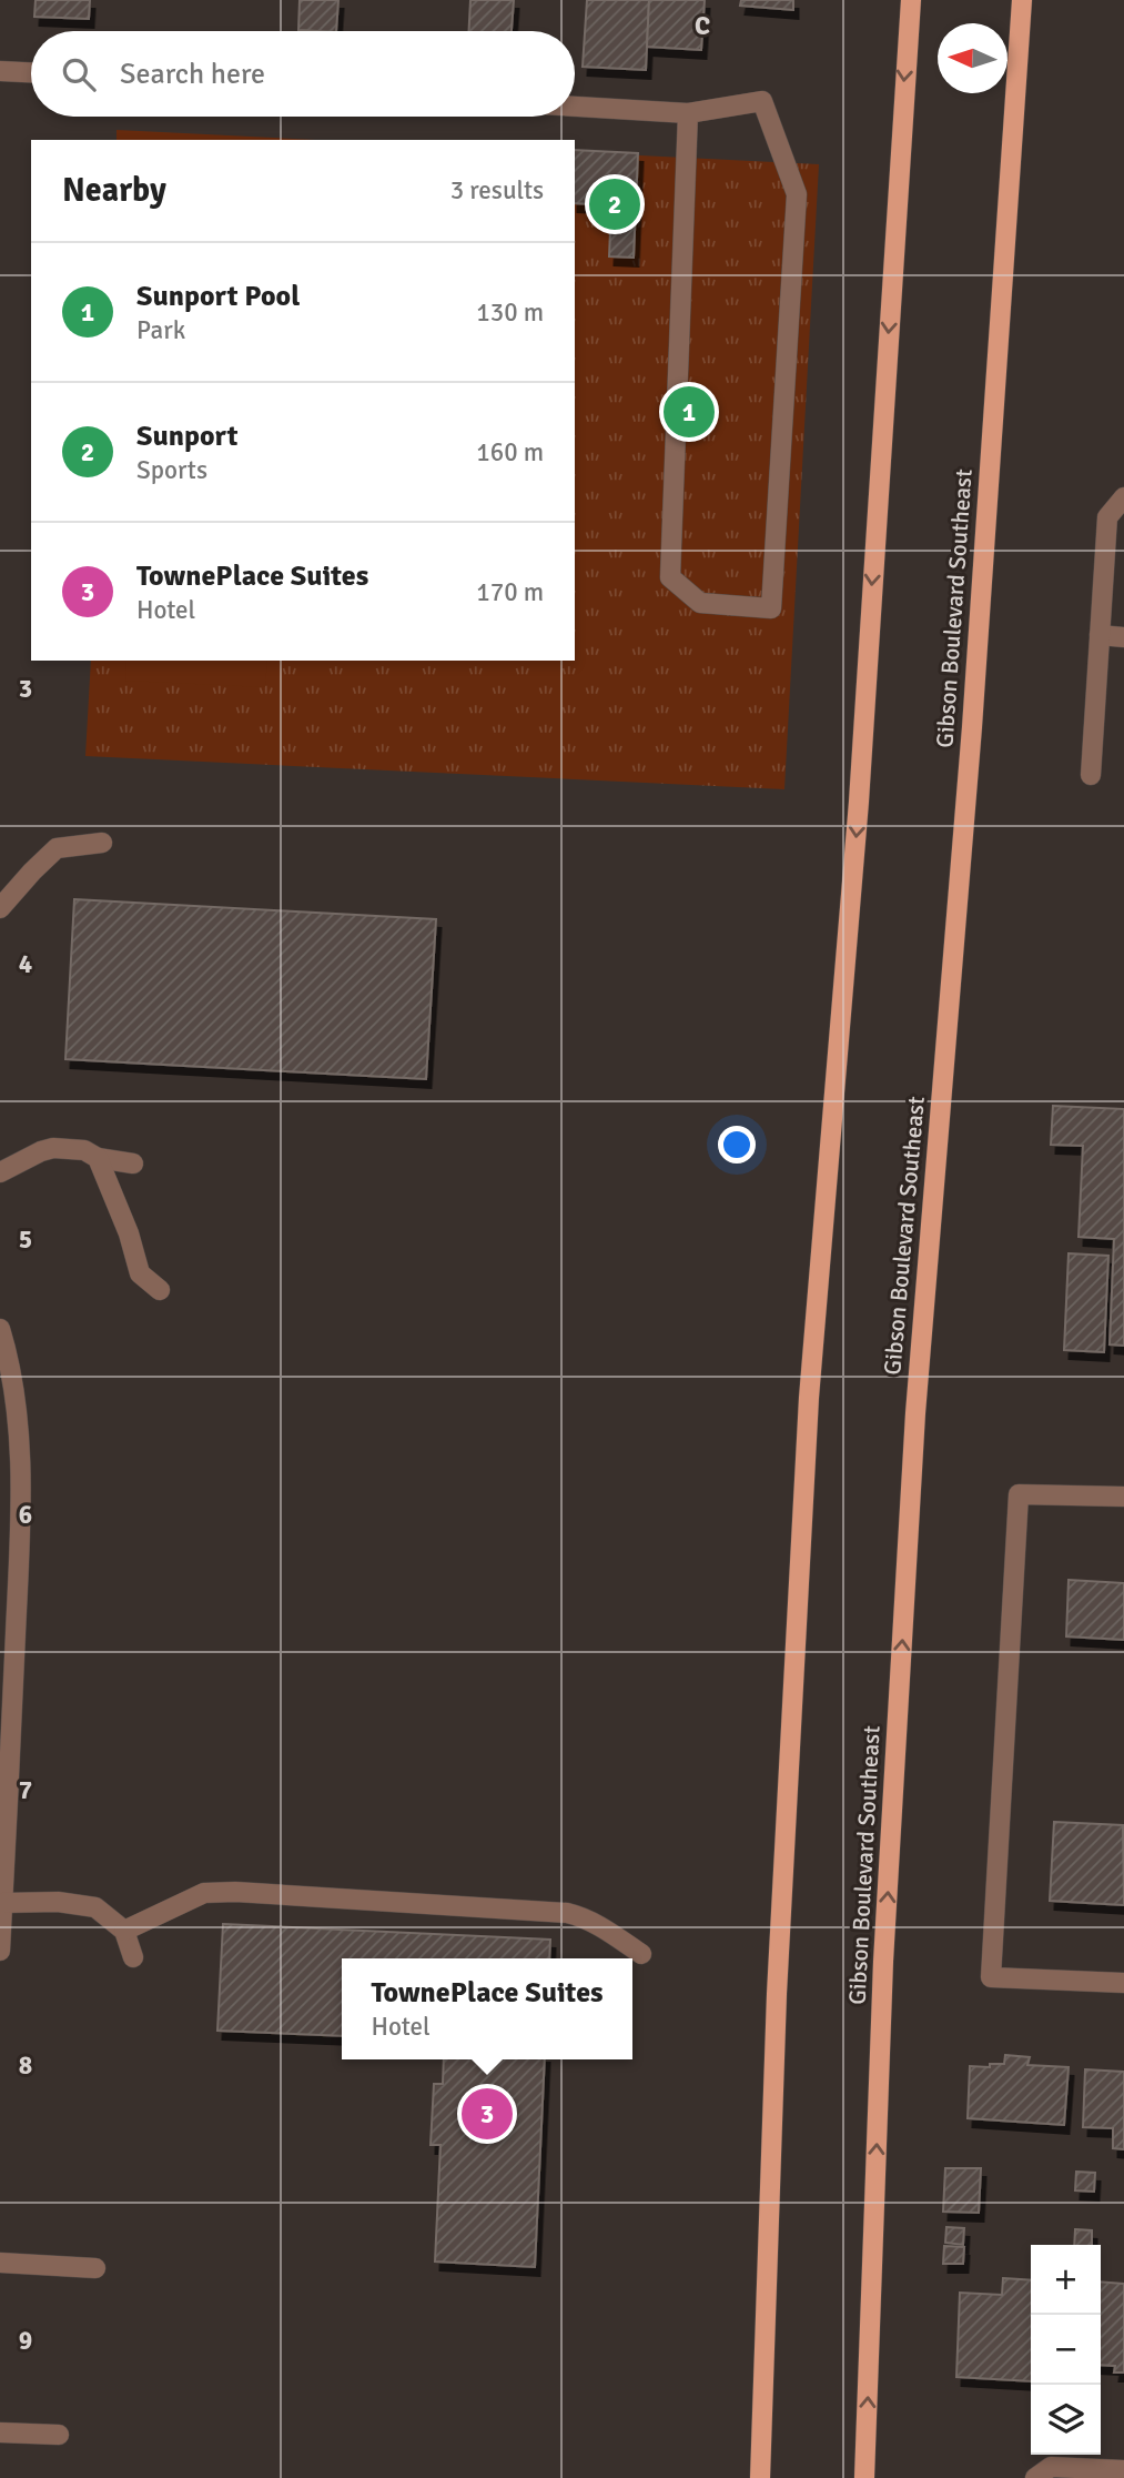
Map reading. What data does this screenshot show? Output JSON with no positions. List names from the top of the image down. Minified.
{"streets":{"main road":["Gibson Boulevard Southeast"]},"north":"left","page":{"search":"Search here","heading":["Nearby","3 results"],"pins":["2","1","3"],"list":[{"mark":"1","name":"Sunport Pool","note":"Park","value":"130 m"},{"mark":"2","name":"Sunport","note":"Sports","value":"160 m"},{"mark":"3","name":"TownePlace Suites","note":"Hotel","value":"170 m"}],"popup":["TownePlace Suites","Hotel"],"map_buttons":["+","−"]},"grid":{"columns":["C"],"rows":["3","4","5","6","7","8","9"]}}
